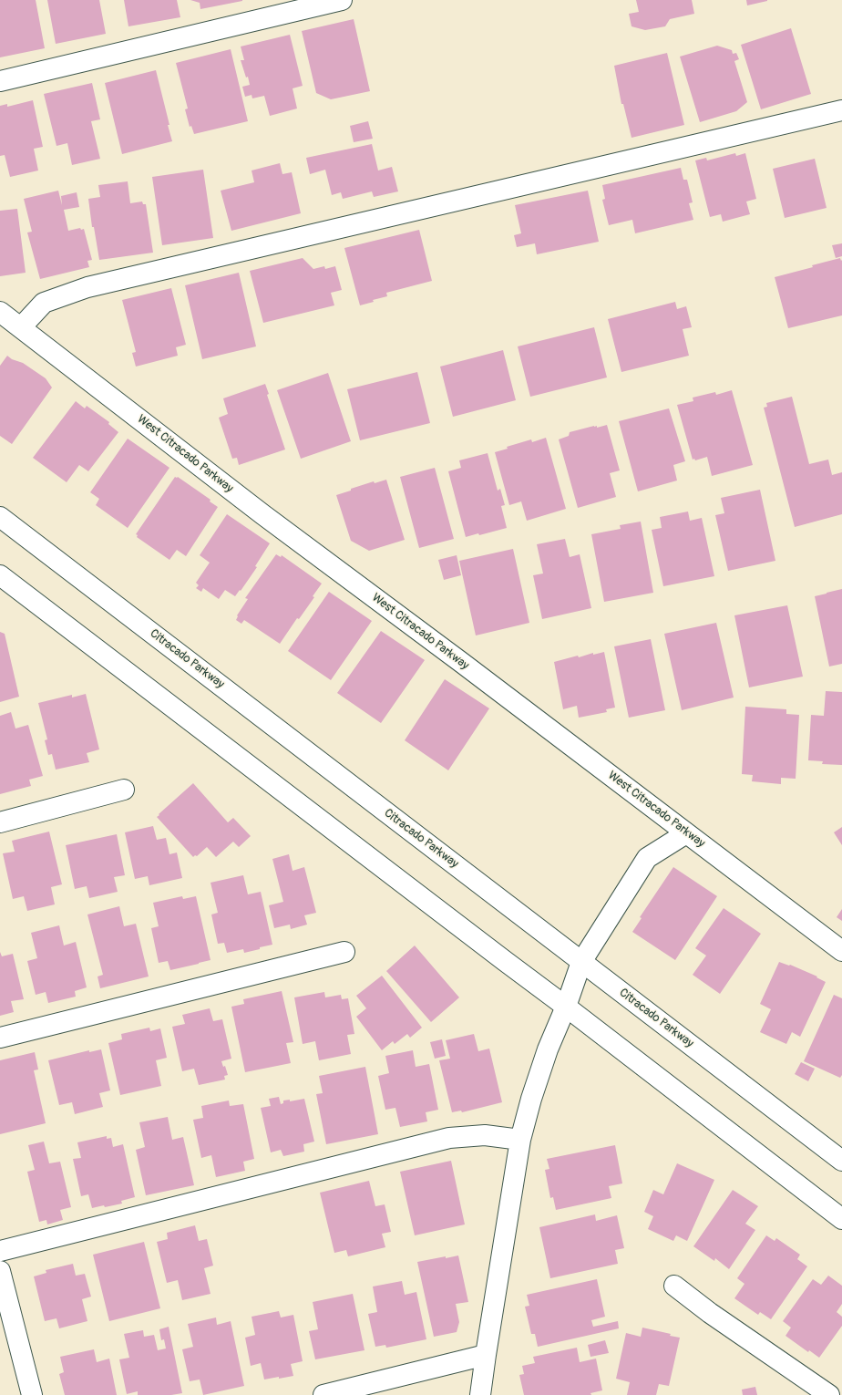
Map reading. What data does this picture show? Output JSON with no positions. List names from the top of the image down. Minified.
{"streets":{"street":["West Citracado Parkway","Citracado Parkway"]}}
